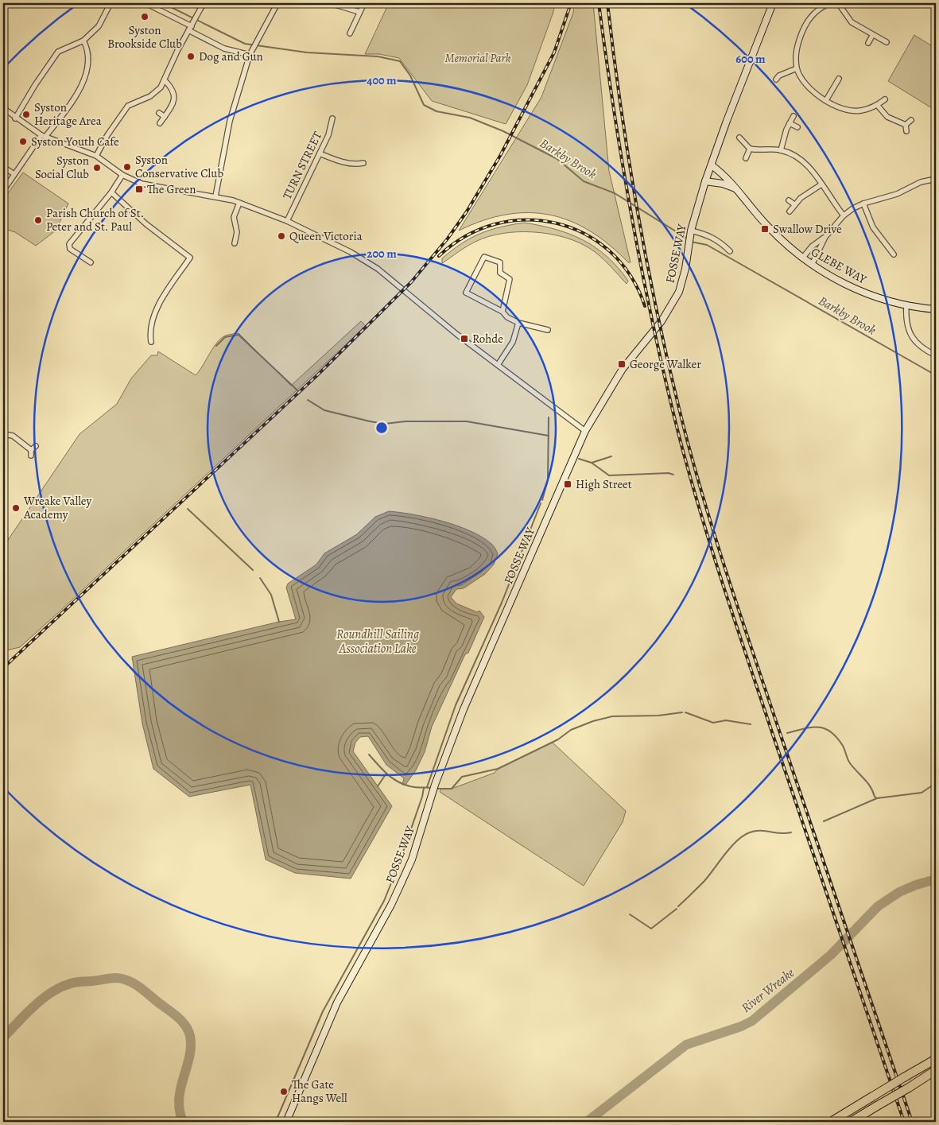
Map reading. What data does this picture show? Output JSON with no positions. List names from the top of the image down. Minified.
{"streets":{"street":["TURN STREET","FOSSE WAY","GLEBE WAY"]},"crossings":[["FOSSE WAY","GLEBE WAY"]],"water":["Barkby Brook","Roundhill Sailing Association Lake","River Wreake"],"parks":["Memorial Park"],"places":{"other":["Syston Brookside Club","Dog and Gun","Syston Heritage Area","Syston Youth Cafe","Syston Conservative Club","Syston Social Club","Parish Church of St. Peter and St. Paul","Queen Victoria","Wreake Valley Academy","The Gate Hangs Well"],"transit":["The Green","Swallow Drive","Rohde","George Walker","High Street"]},"rings":["600 m","400 m","200 m"]}
